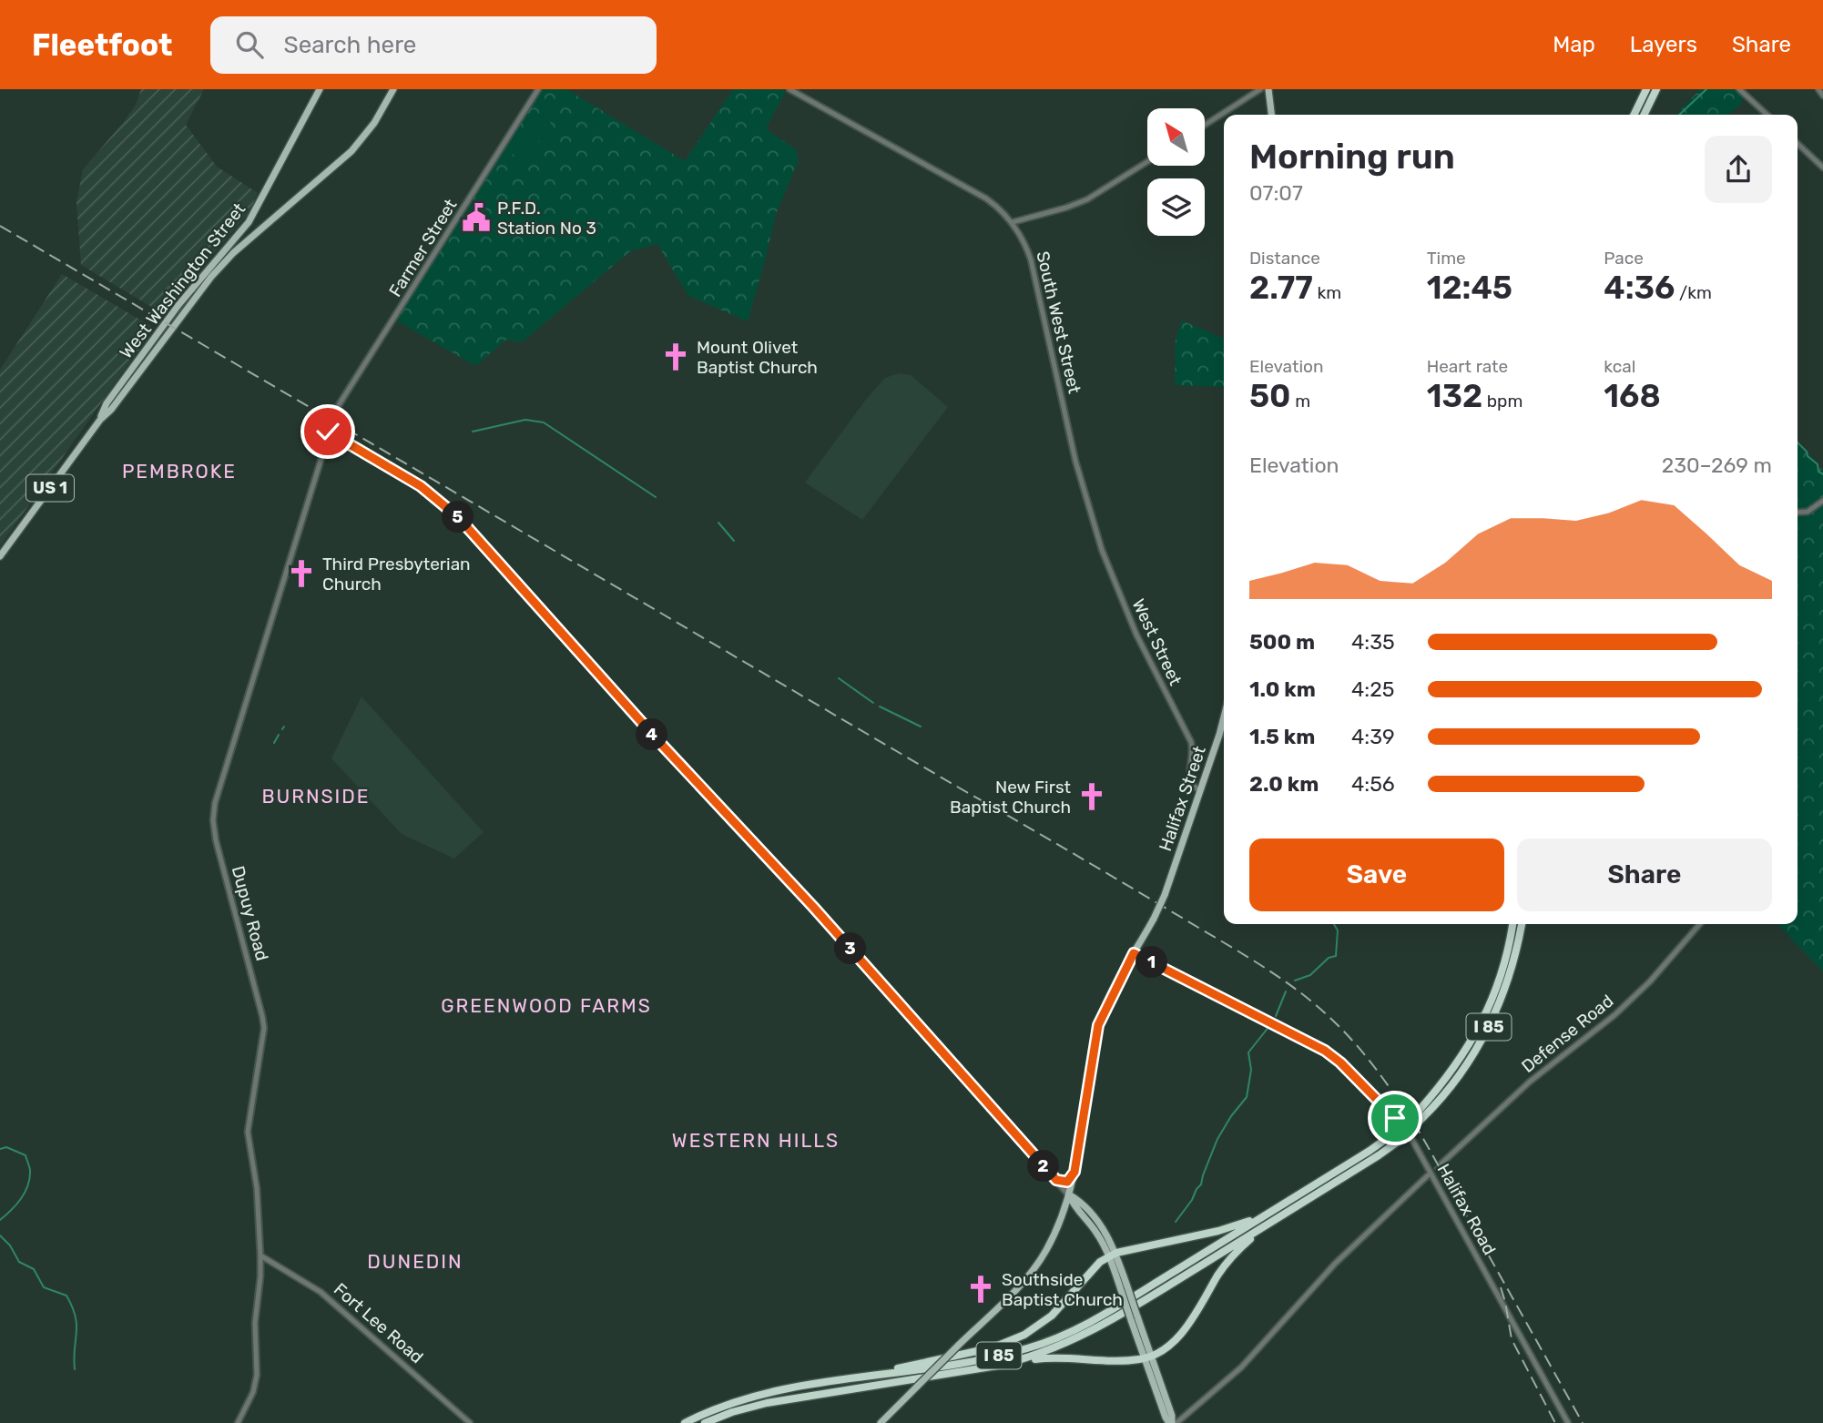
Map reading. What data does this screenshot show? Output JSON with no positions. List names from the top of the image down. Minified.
{"streets":{"highway":["I 85"],"main road":["West Washington Street","US 1","Halifax Street"],"street":["Farmer Street","South West Street","West Street","Dupuy Road","Defense Road","Halifax Road","Fort Lee Road"]},"crossings":[["Farmer Street","Dupuy Road"],["South West Street","West Street"],["West Street","Halifax Street"],["Halifax Street","Halifax Road"],["Dupuy Road","Fort Lee Road"]],"districts":["PEMBROKE","BURNSIDE","GREENWOOD FARMS","WESTERN HILLS","DUNEDIN"],"places":{"public building":["P.F.D. Station No 3"],"church":["Mount Olivet Baptist Church","Third Presbyterian Church","New First Baptist Church","Southside Baptist Church"]},"north":"top left","page":{"header":"Fleetfoot","search":"Search here","nav":["Map","Layers","Share"],"heading":["Morning run","07:07"],"stats":[["Distance","2.77 km"],["Time","12:45"],["Pace","4:36 /km"],["Elevation","50 m"],["Heart rate","132 bpm"],["kcal","168"]],"chart":["Elevation","230–269 m"],"pins":["5","4","3","1","2"],"list":[{"name":"500 m","note":"4:35"},{"name":"1.0 km","note":"4:25"},{"name":"1.5 km","note":"4:39"},{"name":"2.0 km","note":"4:56"}],"buttons":["Save","Share"]}}
